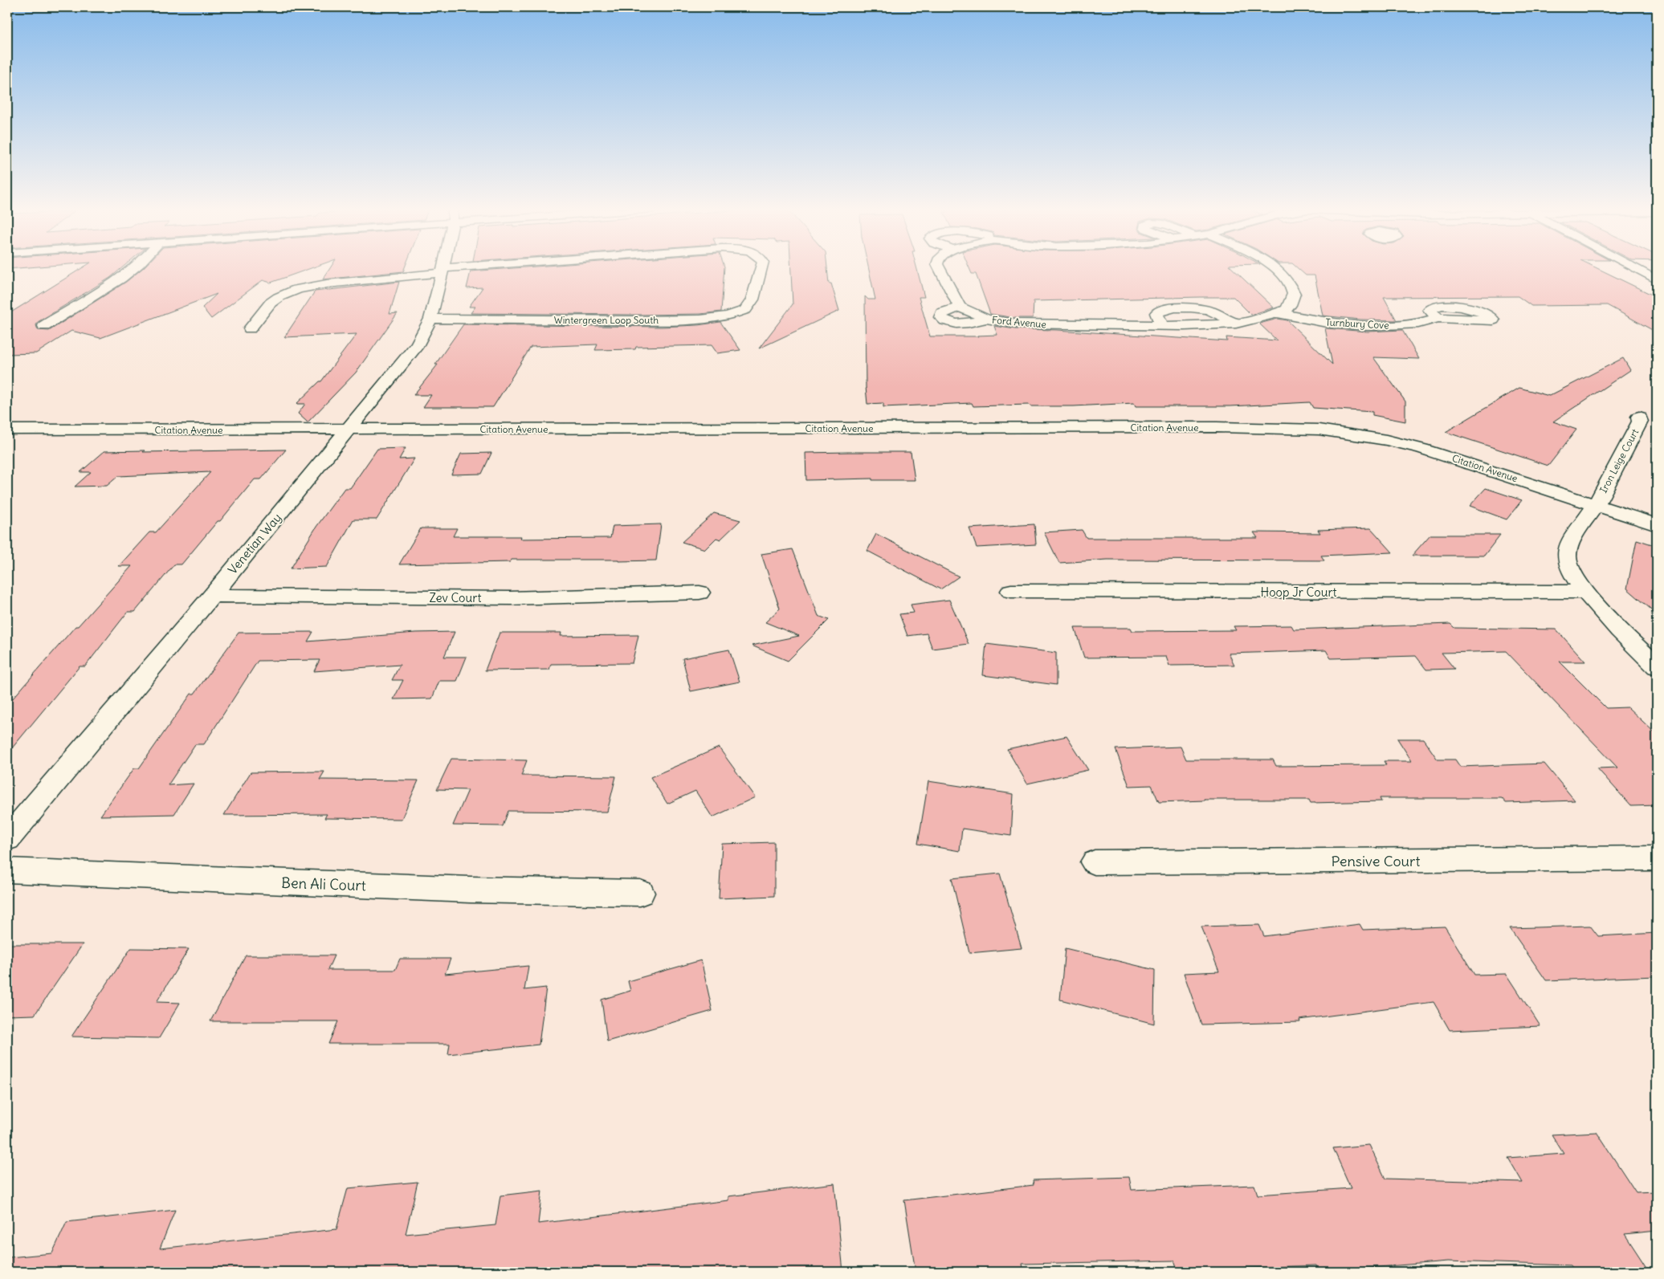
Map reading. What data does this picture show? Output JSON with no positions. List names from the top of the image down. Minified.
{"streets":{"street":["Wintergreen Loop South","Ford Avenue","Turnbury Cove","Citation Avenue","Iron Leige Court","Venetian Way","Hoop Jr Court","Zev Court","Pensive Court","Ben Ali Court"]},"crossings":[["Wintergreen Loop South","Venetian Way"],["Ford Avenue","Turnbury Cove"],["Citation Avenue","Iron Leige Court"],["Citation Avenue","Venetian Way"],["Iron Leige Court","Hoop Jr Court"],["Venetian Way","Zev Court"]]}
